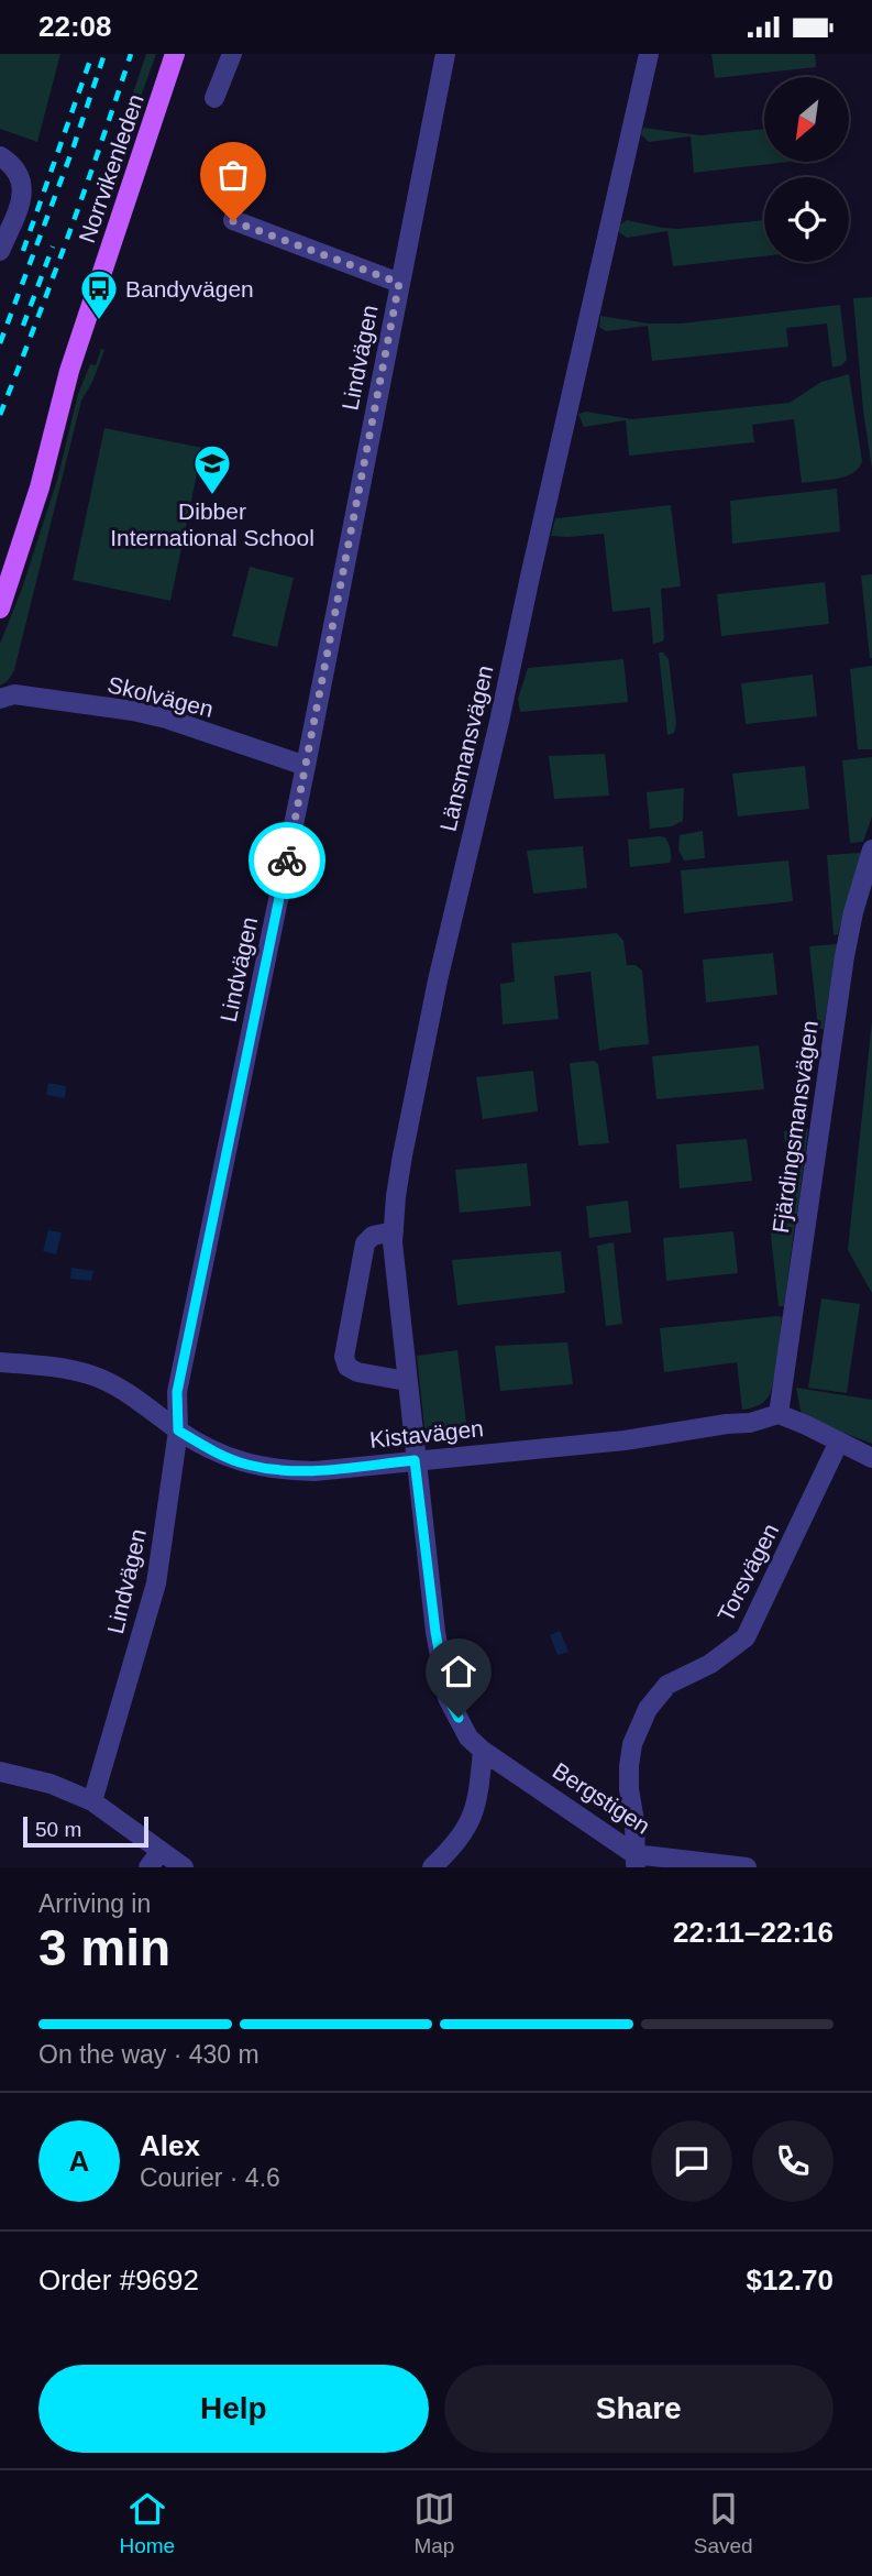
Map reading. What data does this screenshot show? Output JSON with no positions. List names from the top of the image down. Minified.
{"streets":{"main road":["Norrvikenleden"],"street":["Lindvägen","Skolvägen","Länsmansvägen","Fjärdingsmansvägen","Kistavägen","Torsvägen","Bergstigen"]},"crossings":[["Lindvägen","Skolvägen"],["Lindvägen","Kistavägen"],["Länsmansvägen","Kistavägen"],["Länsmansvägen","Bergstigen"],["Fjärdingsmansvägen","Kistavägen"],["Kistavägen","Bergstigen"],["Torsvägen","Bergstigen"]],"places":{"bus stop":["Bandyvägen"],"school or university":["Dibber International School"]},"scale_bar":"50 m","north":"bottom left","page":{"status":"22:08","scale":"50 m","heading":["3 min","Arriving in","22:11–22:16"],"panel":["Alex","Courier · 4.6","Order #9692","$12.70"],"bar":"On the way · 430 m","round":"A","buttons":["Help","Share"],"tabs":["Home","Map","Saved"]}}
